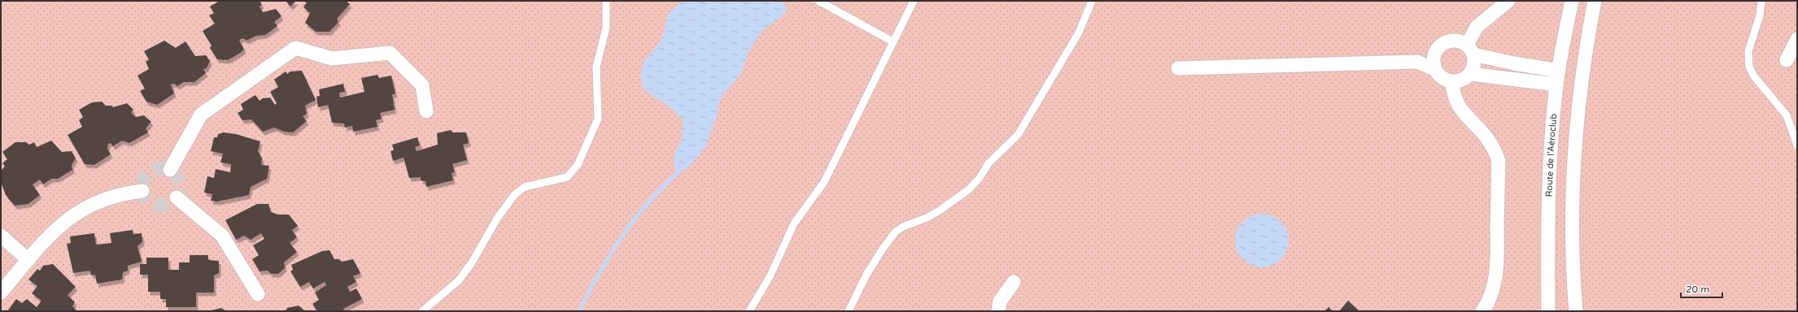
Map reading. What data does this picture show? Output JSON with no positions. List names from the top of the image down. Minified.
{"streets":{"street":["Route de l’Aéroclub"]},"scale_bar":"20 m"}
